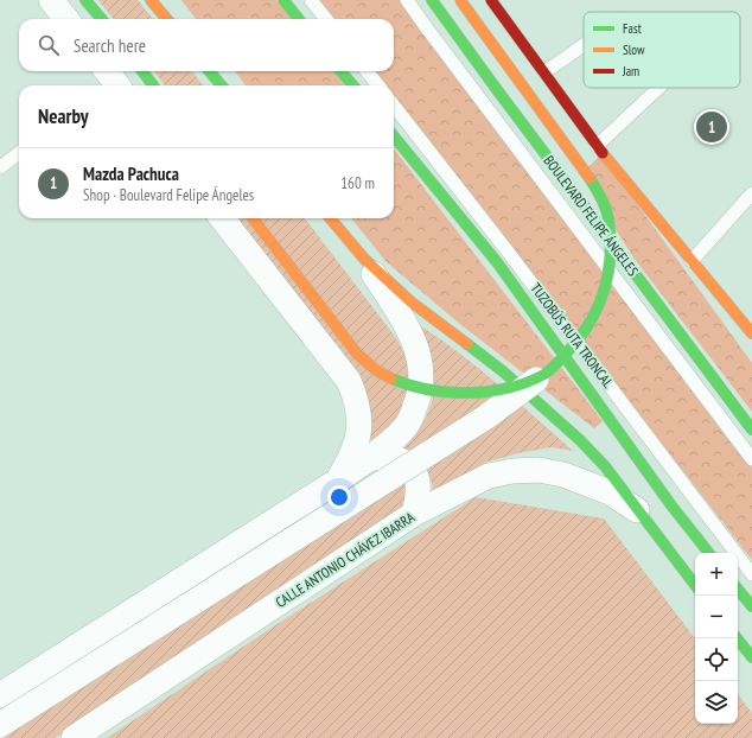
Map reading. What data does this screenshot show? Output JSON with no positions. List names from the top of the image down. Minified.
{"streets":{"main road":["BOULEVARD FELIPE ÁNGELES"],"street":["CALLE ANTONIO CHÁVEZ IBARRA"],"lane":["TUZOBÚS RUTA TRONCAL"]},"legend":["Fast","Slow","Jam"],"page":{"search":"Search here","heading":"Nearby","pins":"1","list":[{"mark":"1","name":"Mazda Pachuca","note":"Shop · Boulevard Felipe Ángeles","value":"160 m"}],"map_buttons":["+","−"]}}
